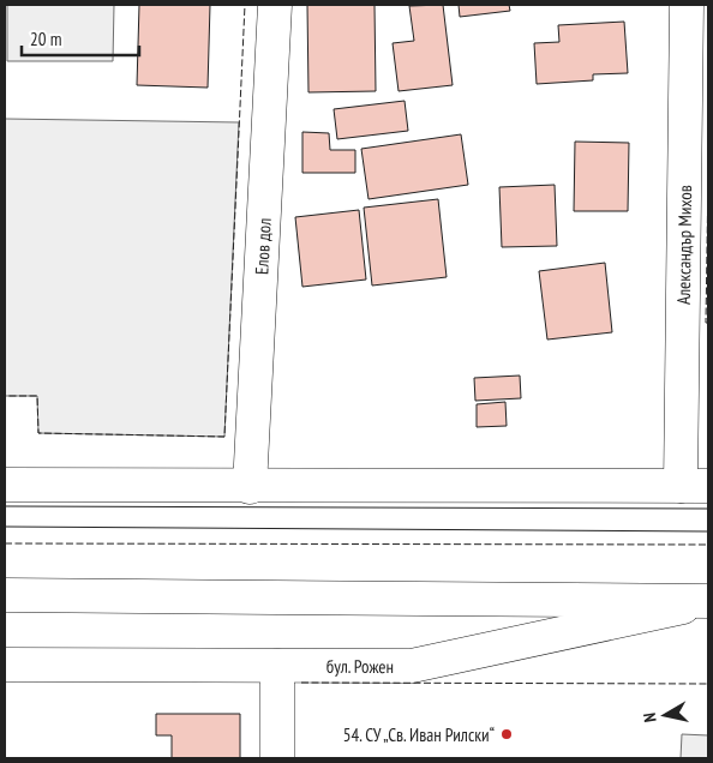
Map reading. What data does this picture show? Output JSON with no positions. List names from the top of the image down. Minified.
{"streets":{"street":["Александър Михов","Елов дол","бул. Рожен"]},"places":["54. СУ „Св. Иван Рилски“"],"scale_bar":"20 m","north":"left"}
